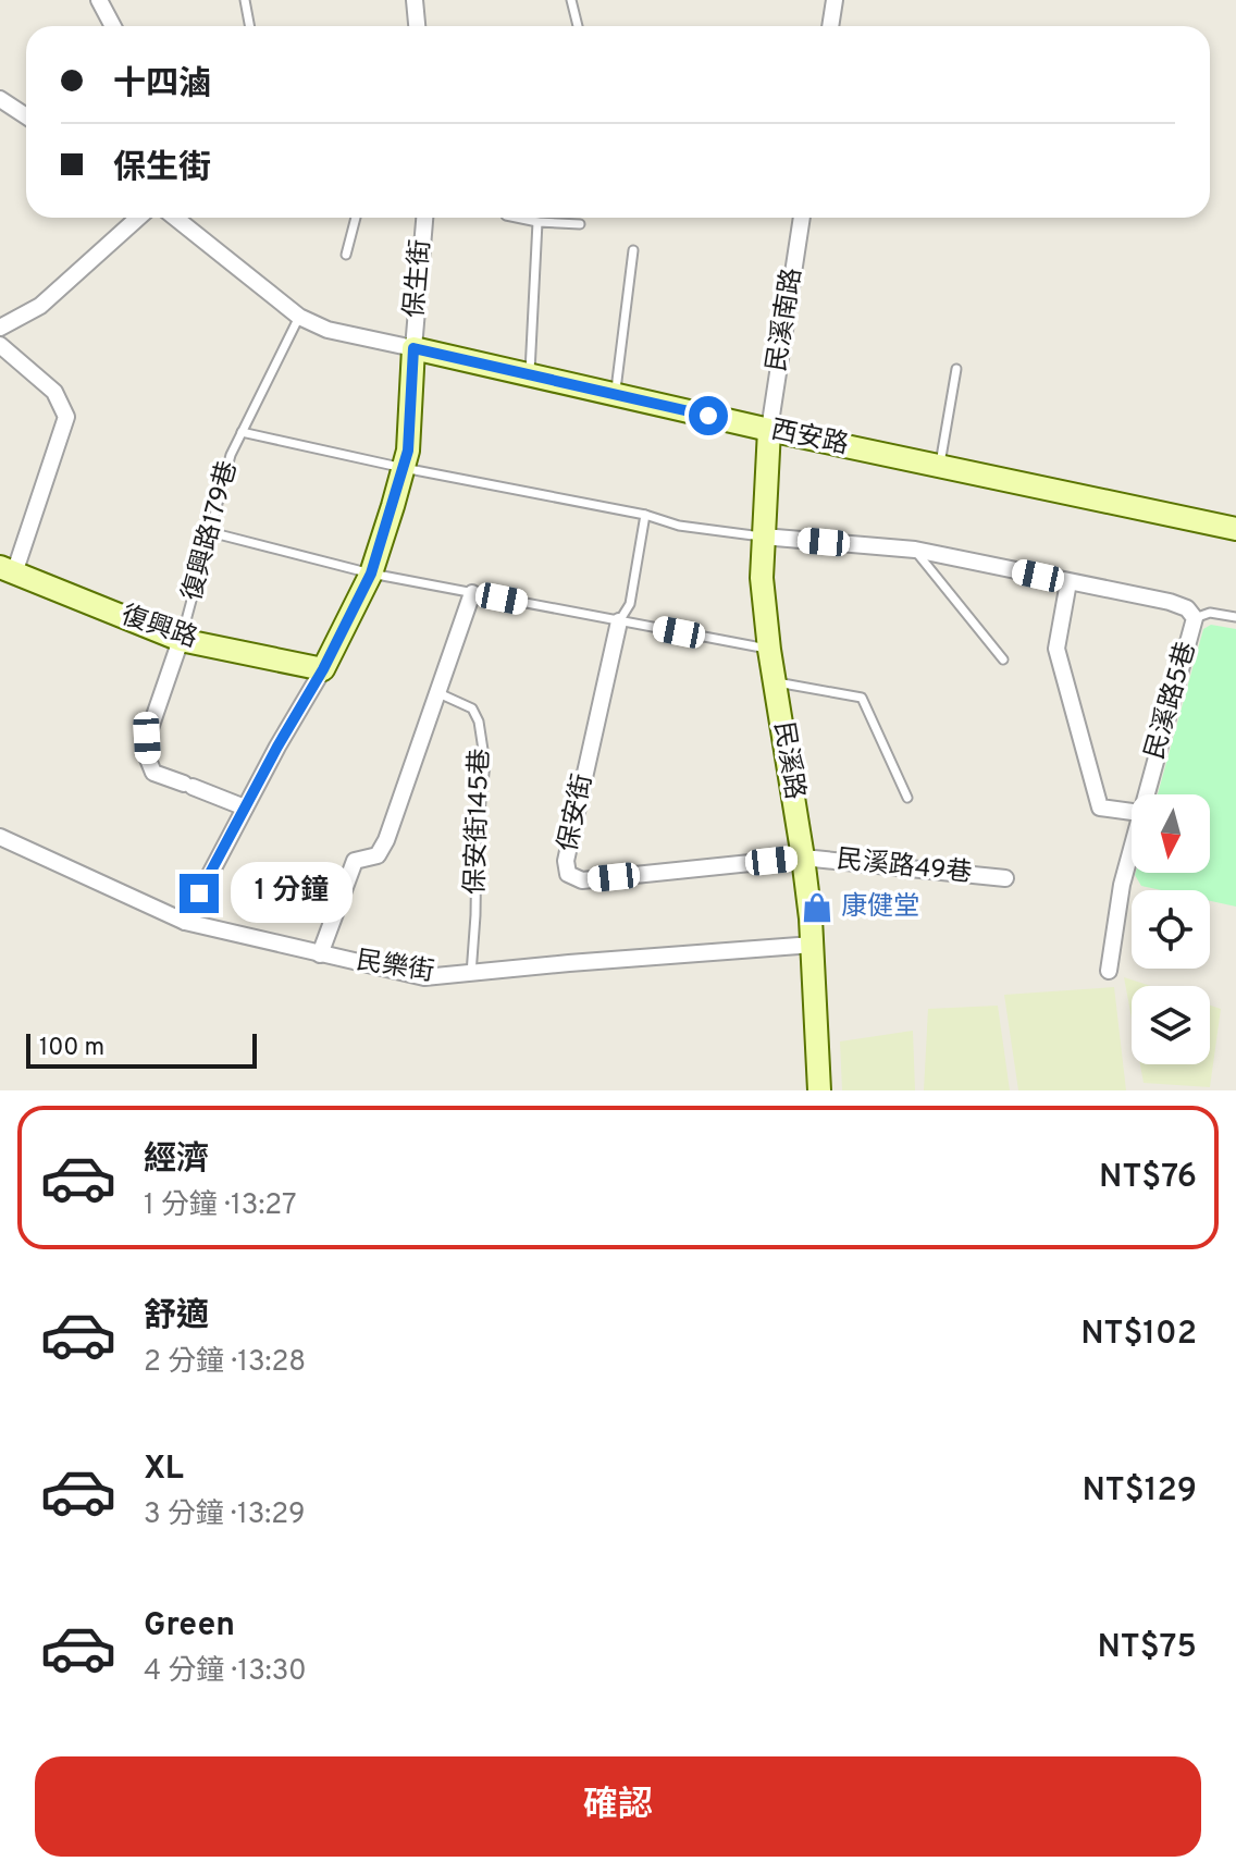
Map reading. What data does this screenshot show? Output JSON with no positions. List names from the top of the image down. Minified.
{"streets":{"street":["保生街","民溪南路","西安路","復興路179巷","復興路","民溪路5巷","民溪路","保安街","民溪路49巷","民樂街"],"lane":["保安街145巷"]},"crossings":[["保生街","西安路"],["保生街","復興路179巷"],["保生街","復興路"],["保生街","民樂街"],["民溪南路","西安路"],["民溪南路","民溪路"],["西安路","復興路179巷"],["西安路","民溪路"],["復興路179巷","復興路"],["民溪路5巷","民溪路"],["民溪路","保安街"],["民溪路","民溪路49巷"],["民溪路","民樂街"],["保安街","民溪路49巷"],["保安街145巷","民樂街"]],"places":{"shop":["康健堂"]},"scale_bar":"100 m","north":"bottom","page":{"banner":["十四滷","保生街"],"bubble":"1 分鐘","scale":"100 m","list":[{"name":"經濟","note":"1 分鐘 · 13:27","value":"NT$76"},{"name":"舒適","note":"2 分鐘 · 13:28","value":"NT$102"},{"name":"XL","note":"3 分鐘 · 13:29","value":"NT$129"},{"name":"Green","note":"4 分鐘 · 13:30","value":"NT$75"}],"buttons":"確認"}}
